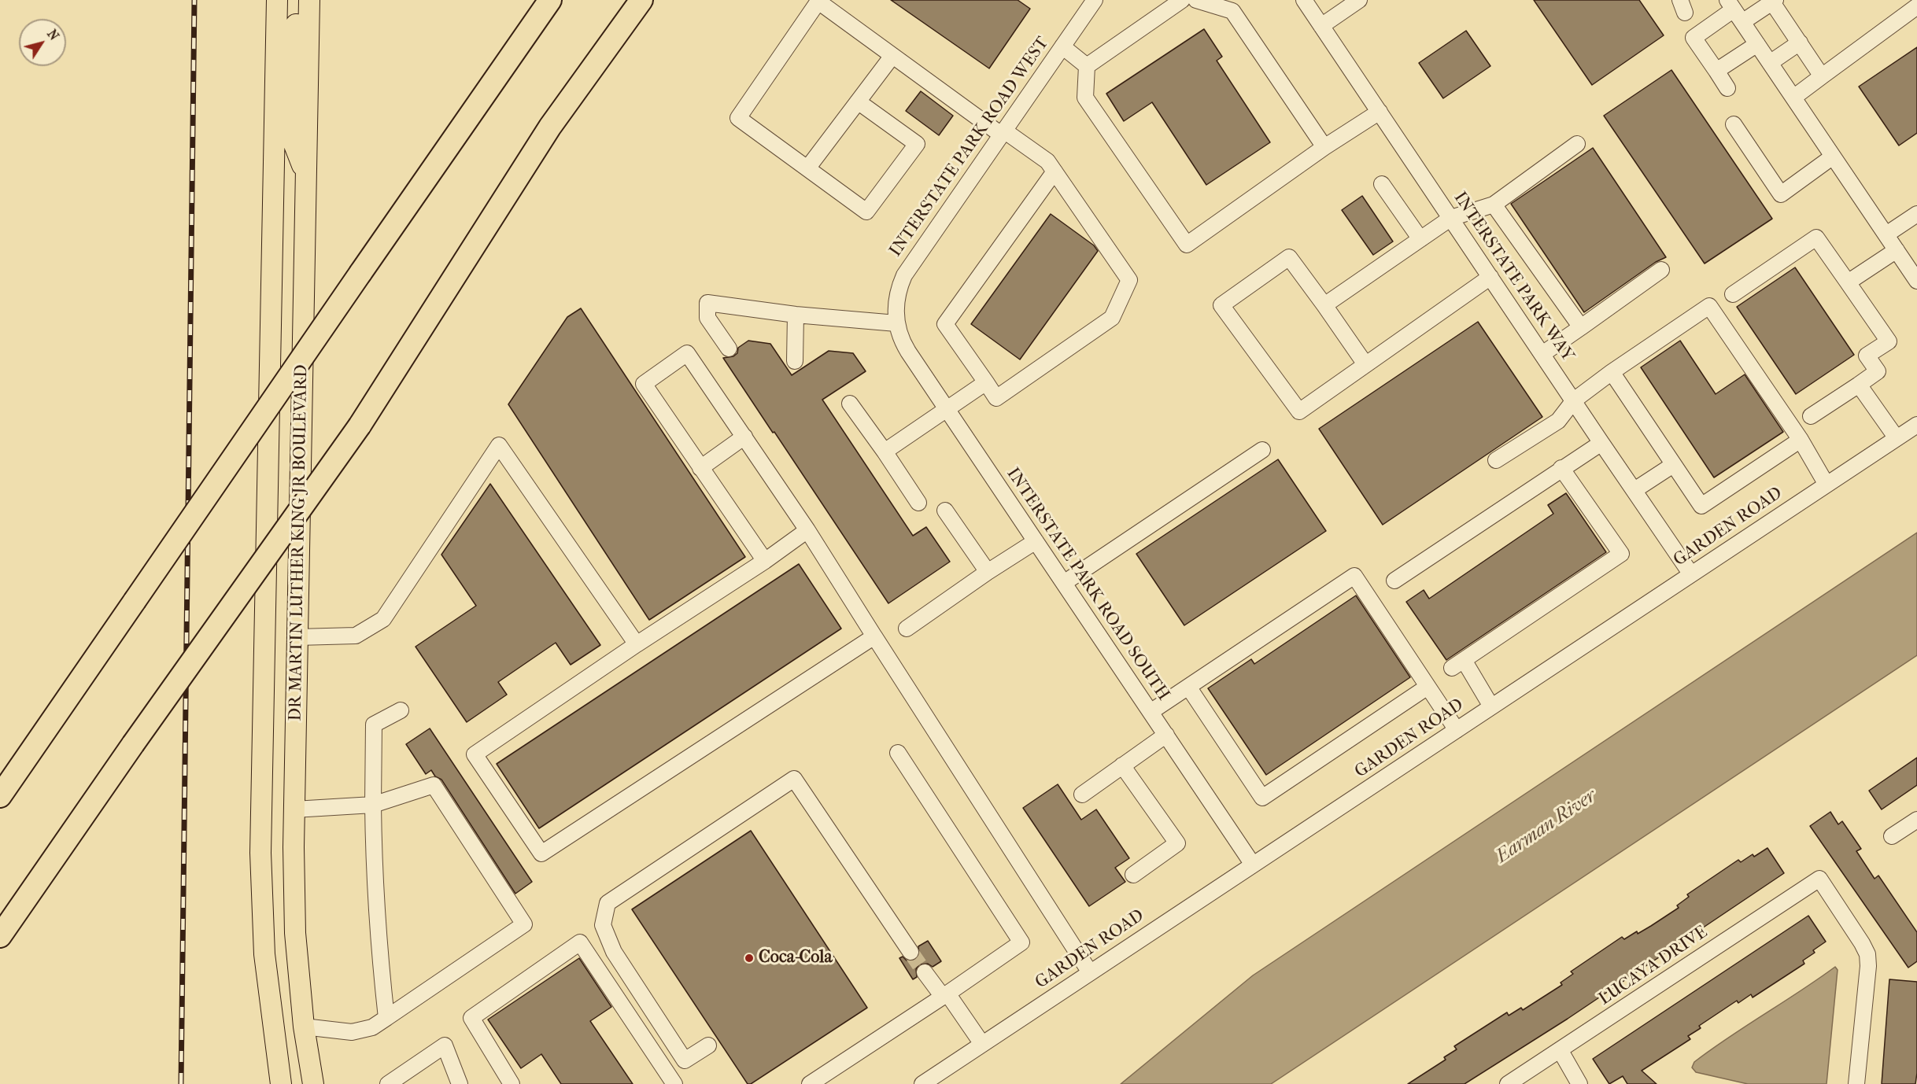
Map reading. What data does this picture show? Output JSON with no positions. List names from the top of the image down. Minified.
{"streets":{"main road":["DR MARTIN LUTHER KING JR BOULEVARD"],"street":["INTERSTATE PARK ROAD WEST","INTERSTATE PARK WAY","GARDEN ROAD","INTERSTATE PARK ROAD SOUTH","LUCAYA DRIVE"]},"crossings":[["INTERSTATE PARK ROAD WEST","INTERSTATE PARK ROAD SOUTH"],["INTERSTATE PARK WAY","GARDEN ROAD"],["GARDEN ROAD","INTERSTATE PARK ROAD SOUTH"]],"water":["Earman River"],"places":["Coca-Cola"],"north":"top right"}
